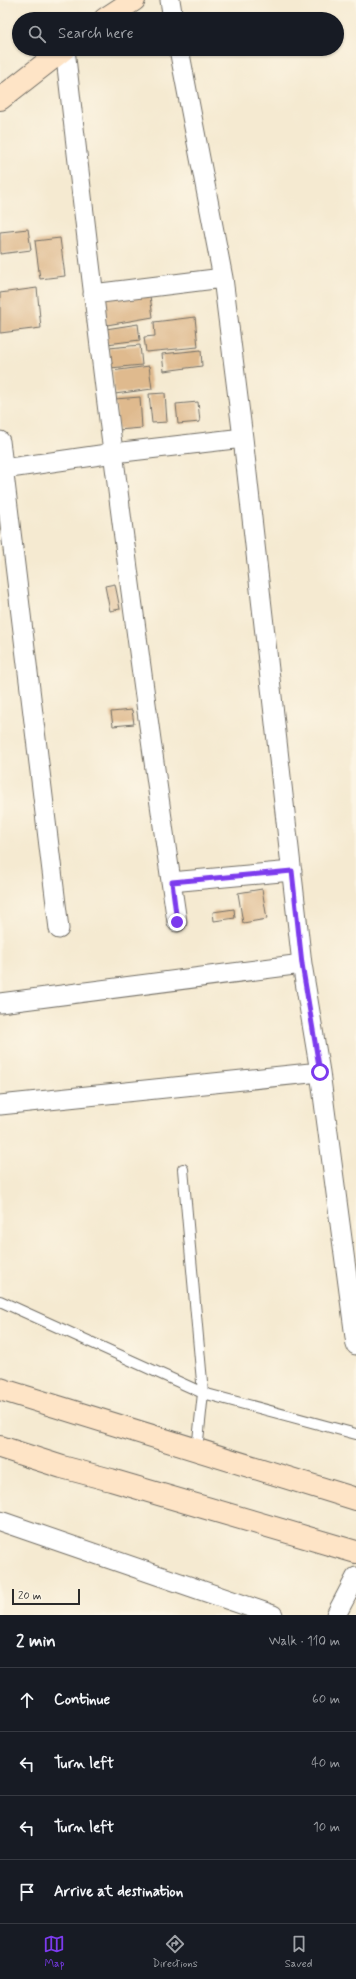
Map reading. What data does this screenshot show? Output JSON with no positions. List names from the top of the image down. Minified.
{"scale_bar":"20 m","page":{"search":"Search here","scale":"20 m","heading":["2 min","Walk · 110 m"],"list":[["Continue","60 m"],["Turn left","40 m"],["Turn left","10 m"],"Arrive at destination"],"nav":["Map","Directions","Saved"]}}
